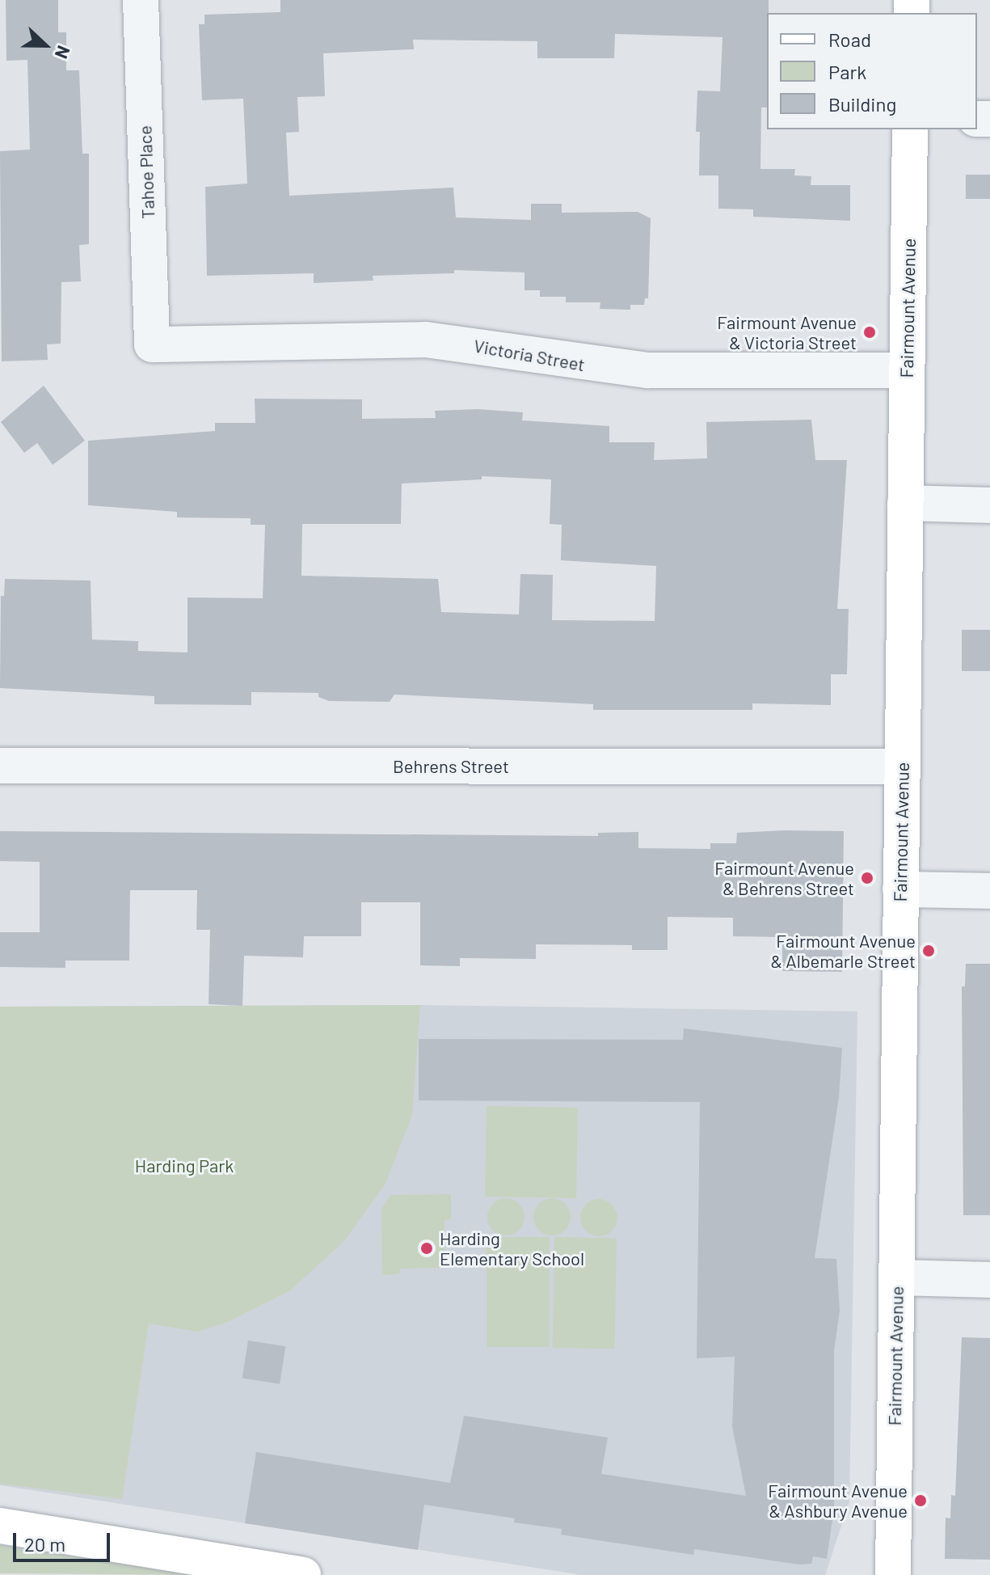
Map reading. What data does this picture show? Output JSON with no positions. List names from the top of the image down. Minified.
{"streets":{"street":["Tahoe Place","Fairmount Avenue","Victoria Street","Behrens Street"]},"crossings":[["Tahoe Place","Victoria Street"],["Fairmount Avenue","Victoria Street"],["Fairmount Avenue","Behrens Street"]],"parks":["Harding Park"],"places":["Fairmount Avenue & Victoria Street","Fairmount Avenue & Behrens Street","Fairmount Avenue & Albemarle Street","Harding Elementary School","Fairmount Avenue & Ashbury Avenue"],"legend":["Road","Park","Building"],"scale_bar":"20 m","north":"right"}
